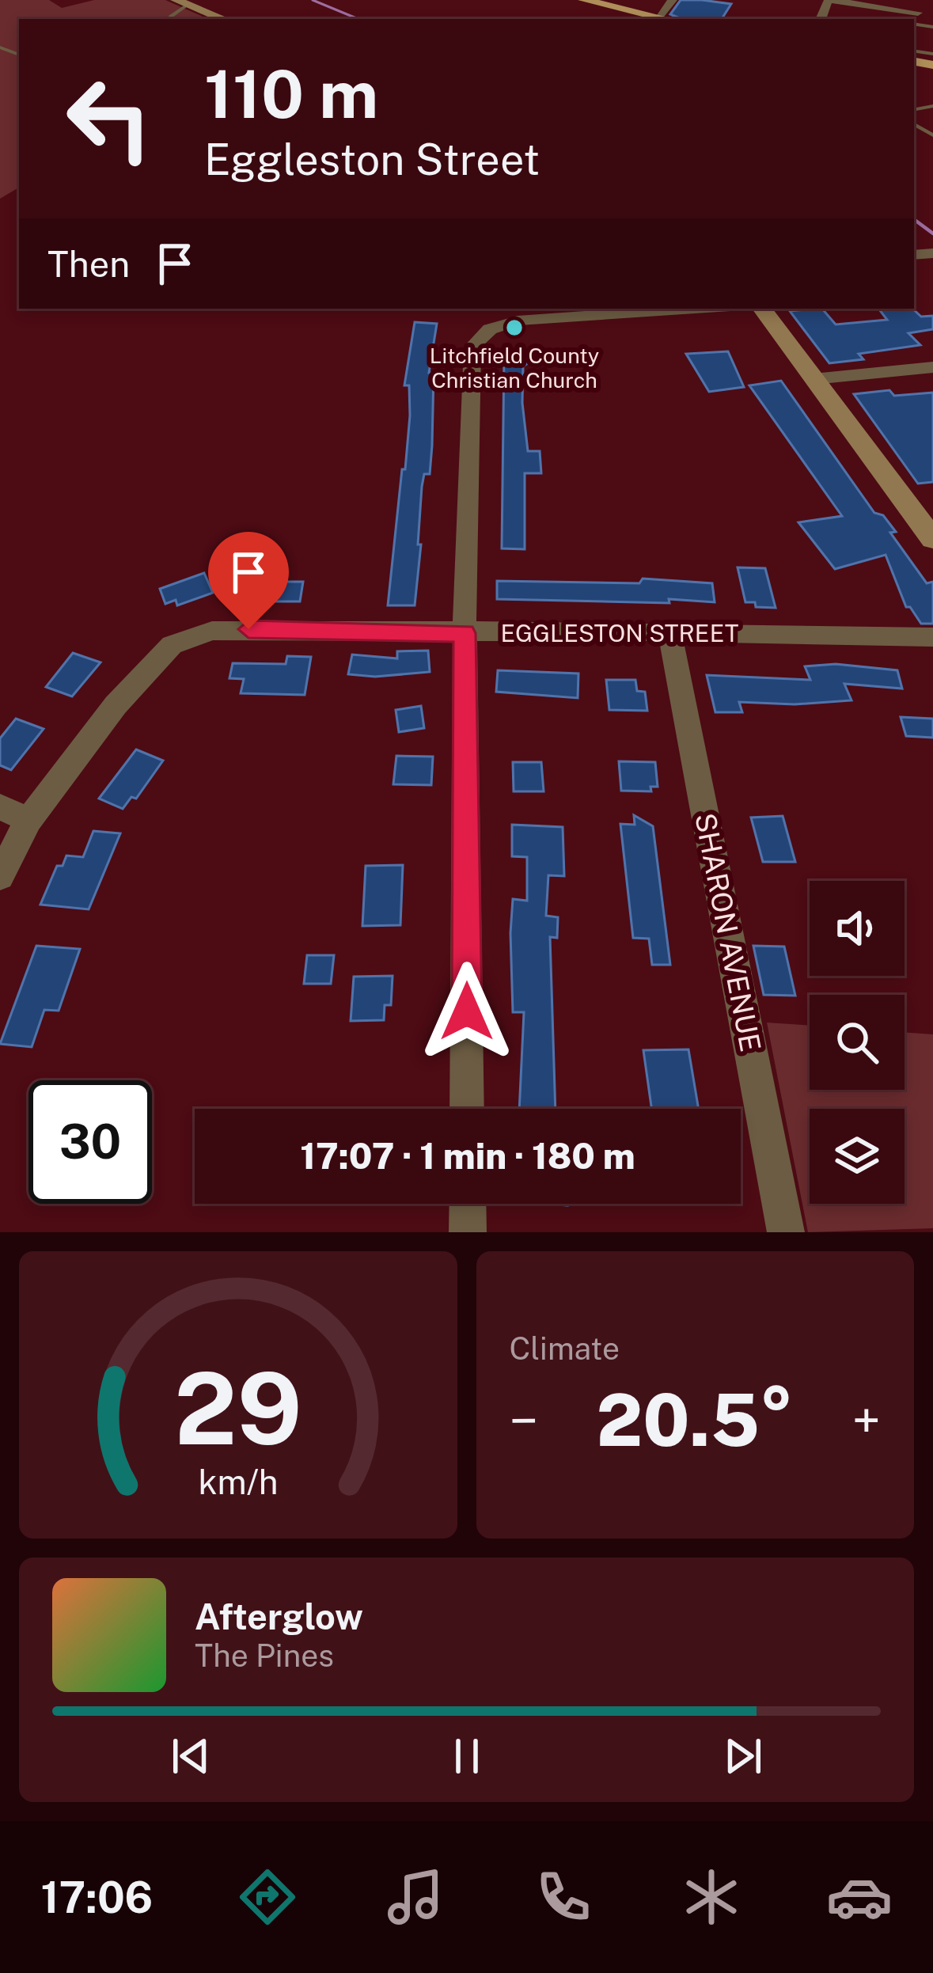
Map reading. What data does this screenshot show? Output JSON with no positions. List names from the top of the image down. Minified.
{"streets":{"street":["EGGLESTON STREET","SHARON AVENUE"]},"crossings":[["EGGLESTON STREET","SHARON AVENUE"]],"places":["Litchfield County Christian Church"],"page":{"turn":["110 m","Eggleston Street"],"then":"Then","limit":"30","trip":"17:07 · 1 min · 180 m","tile":"Climate","heat":["−","20.5°","+"],"song":["Afterglow","The Pines"],"tabs":"17:06","gauge":["29","km/h"]}}
